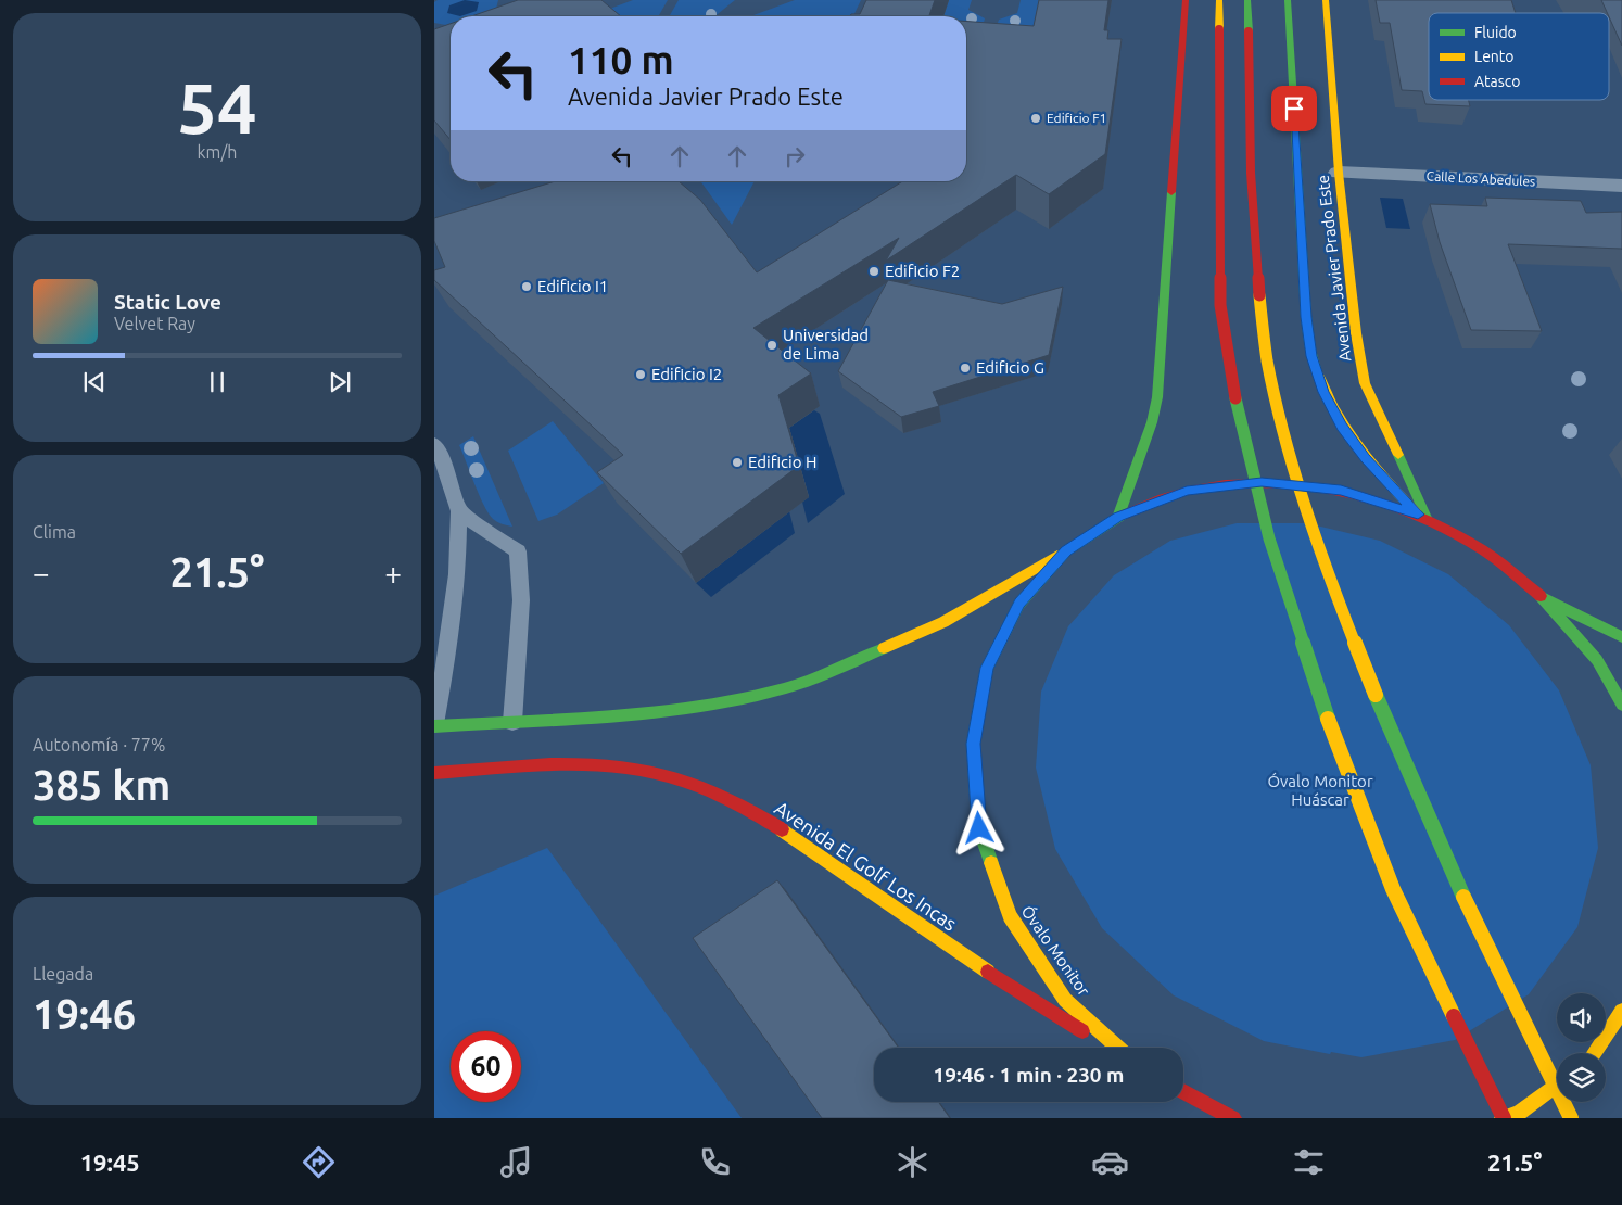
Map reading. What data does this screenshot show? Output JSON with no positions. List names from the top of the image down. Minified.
{"streets":{"main road":["Avenida Javier Prado Este","Avenida El Golf Los Incas","Óvalo Monitor"],"street":["Calle Los Abedules"]},"crossings":[["Calle Los Abedules","Avenida Javier Prado Este"],["Avenida Javier Prado Este","Óvalo Monitor"]],"parks":["Óvalo Monitor Huáscar"],"places":["Edificio F1","Edificio F2","Edificio I1","Universidad de Lima","Edificio G","Edificio I2","Edificio H"],"legend":["Fluido","Lento","Atasco"],"page":{"tile":[["54","km/h"],"Clima",["Autonomía · 77%","385 km"],["Llegada","19:46"]],"turn":["110 m","Avenida Javier Prado Este"],"song":["Static Love","Velvet Ray"],"heat":["−","21.5°","+"],"limit":"60","trip":"19:46 · 1 min · 230 m","tabs":["19:45","21.5°"]}}
